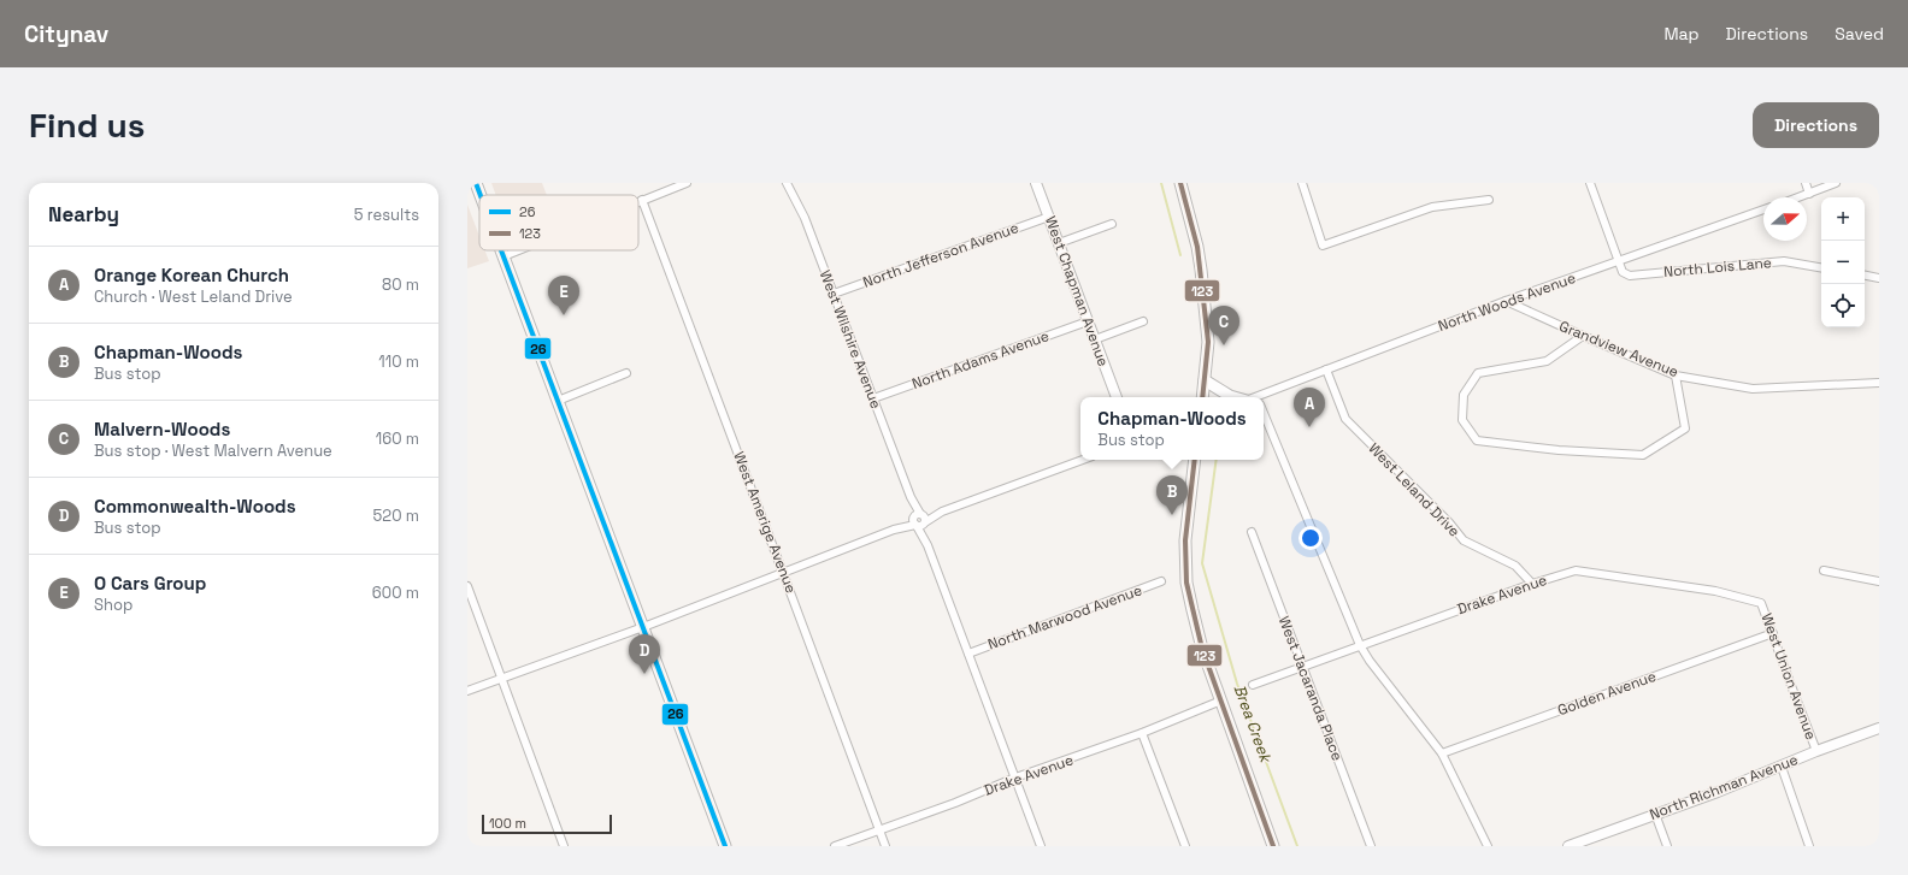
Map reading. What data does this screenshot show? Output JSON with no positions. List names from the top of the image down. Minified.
{"streets":{"street":["North Jefferson Avenue","North Lois Lane","West Chapman Avenue","North Woods Avenue","West Wilshire Avenue","Grandview Avenue","North Adams Avenue","West Leland Drive","West Amerige Avenue","Drake Avenue","North Marwood Avenue","West Union Avenue","West Jacaranda Place","Golden Avenue","North Richman Avenue"]},"crossings":[["North Jefferson Avenue","West Chapman Avenue"],["North Jefferson Avenue","West Wilshire Avenue"],["North Lois Lane","North Woods Avenue"],["West Chapman Avenue","North Adams Avenue"],["North Woods Avenue","Grandview Avenue"],["North Woods Avenue","West Leland Drive"],["West Wilshire Avenue","North Adams Avenue"],["West Wilshire Avenue","Drake Avenue"],["West Wilshire Avenue","North Marwood Avenue"],["West Leland Drive","Drake Avenue"],["West Amerige Avenue","Drake Avenue"],["Drake Avenue","West Union Avenue"],["Drake Avenue","West Jacaranda Place"],["West Union Avenue","Golden Avenue"],["West Union Avenue","North Richman Avenue"]],"water":["Brea Creek"],"lines":["transit line 26","transit line 123"],"legend":["26","123"],"scale_bar":"100 m","north":"right","page":{"header":"Citynav","nav":["Map","Directions","Saved"],"buttons":"Directions","title":"Find us","heading":["Nearby","5 results"],"map_buttons":["+","−"],"list":[{"mark":"A","name":"Orange Korean Church","note":"Church · West Leland Drive","value":"80 m"},{"mark":"B","name":"Chapman-Woods","note":"Bus stop","value":"110 m"},{"mark":"C","name":"Malvern-Woods","note":"Bus stop · West Malvern Avenue","value":"160 m"},{"mark":"D","name":"Commonwealth-Woods","note":"Bus stop","value":"520 m"},{"mark":"E","name":"O Cars Group","note":"Shop","value":"600 m"}],"pins":["E","C","A","B","D"],"popup":["Chapman-Woods","Bus stop"],"scale":"100 m"}}
